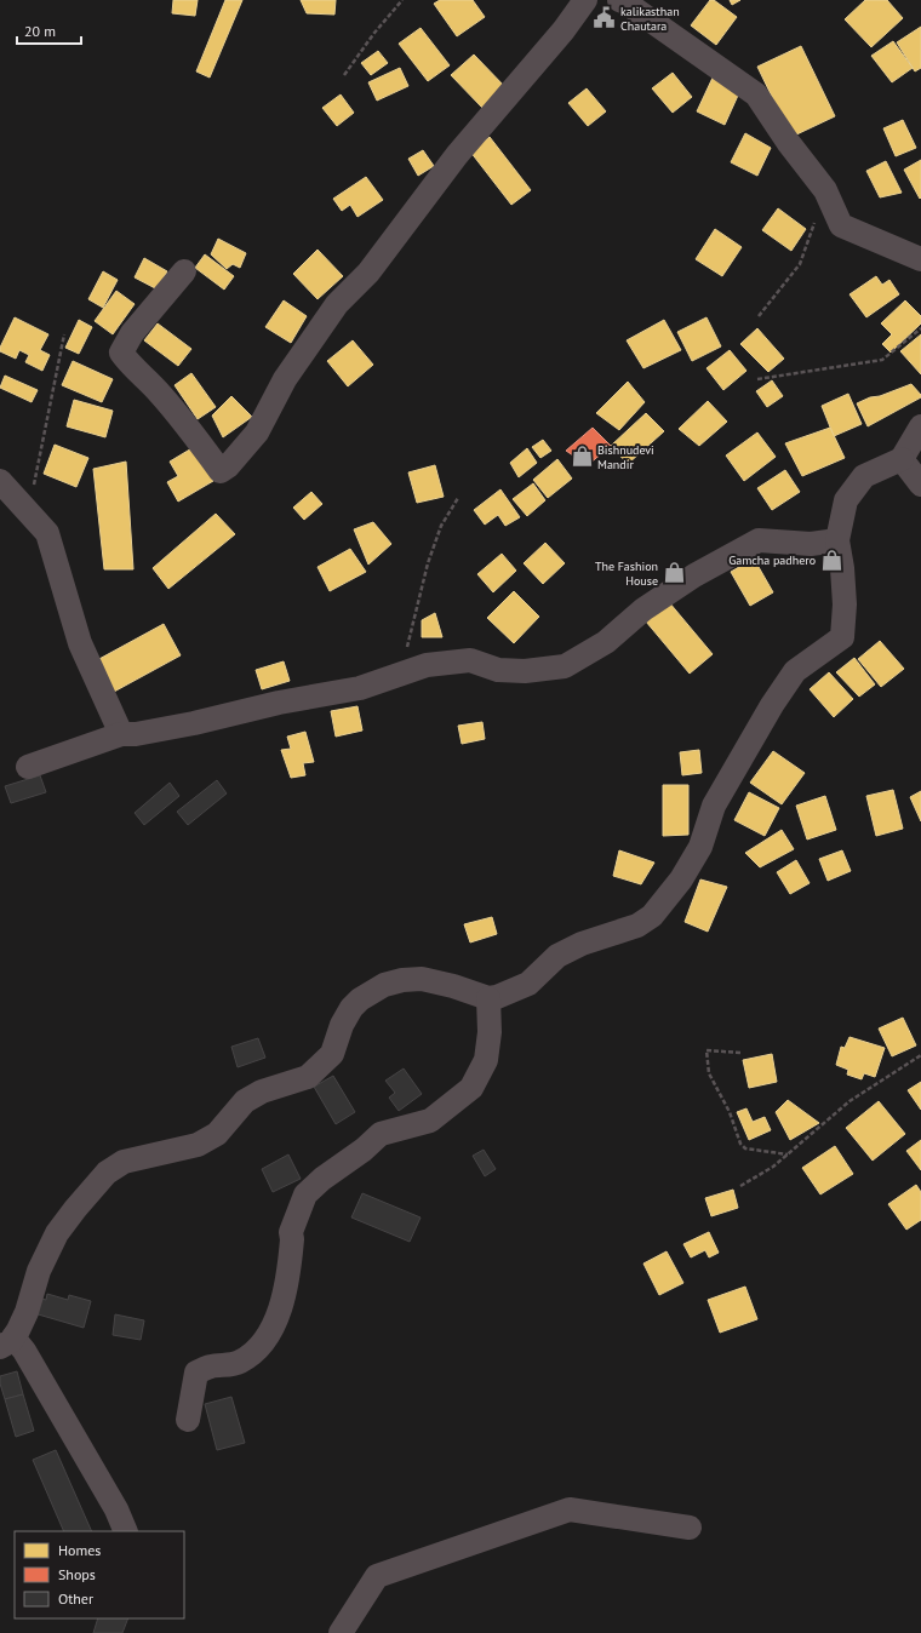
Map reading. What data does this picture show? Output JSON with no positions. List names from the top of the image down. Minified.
{"places":{"public building":["kalikasthan Chautara"],"shop":["Bishnudevi Mandir","Gamcha padhero","The Fashion House"]},"legend":["Homes","Shops","Other"],"scale_bar":"20 m"}
